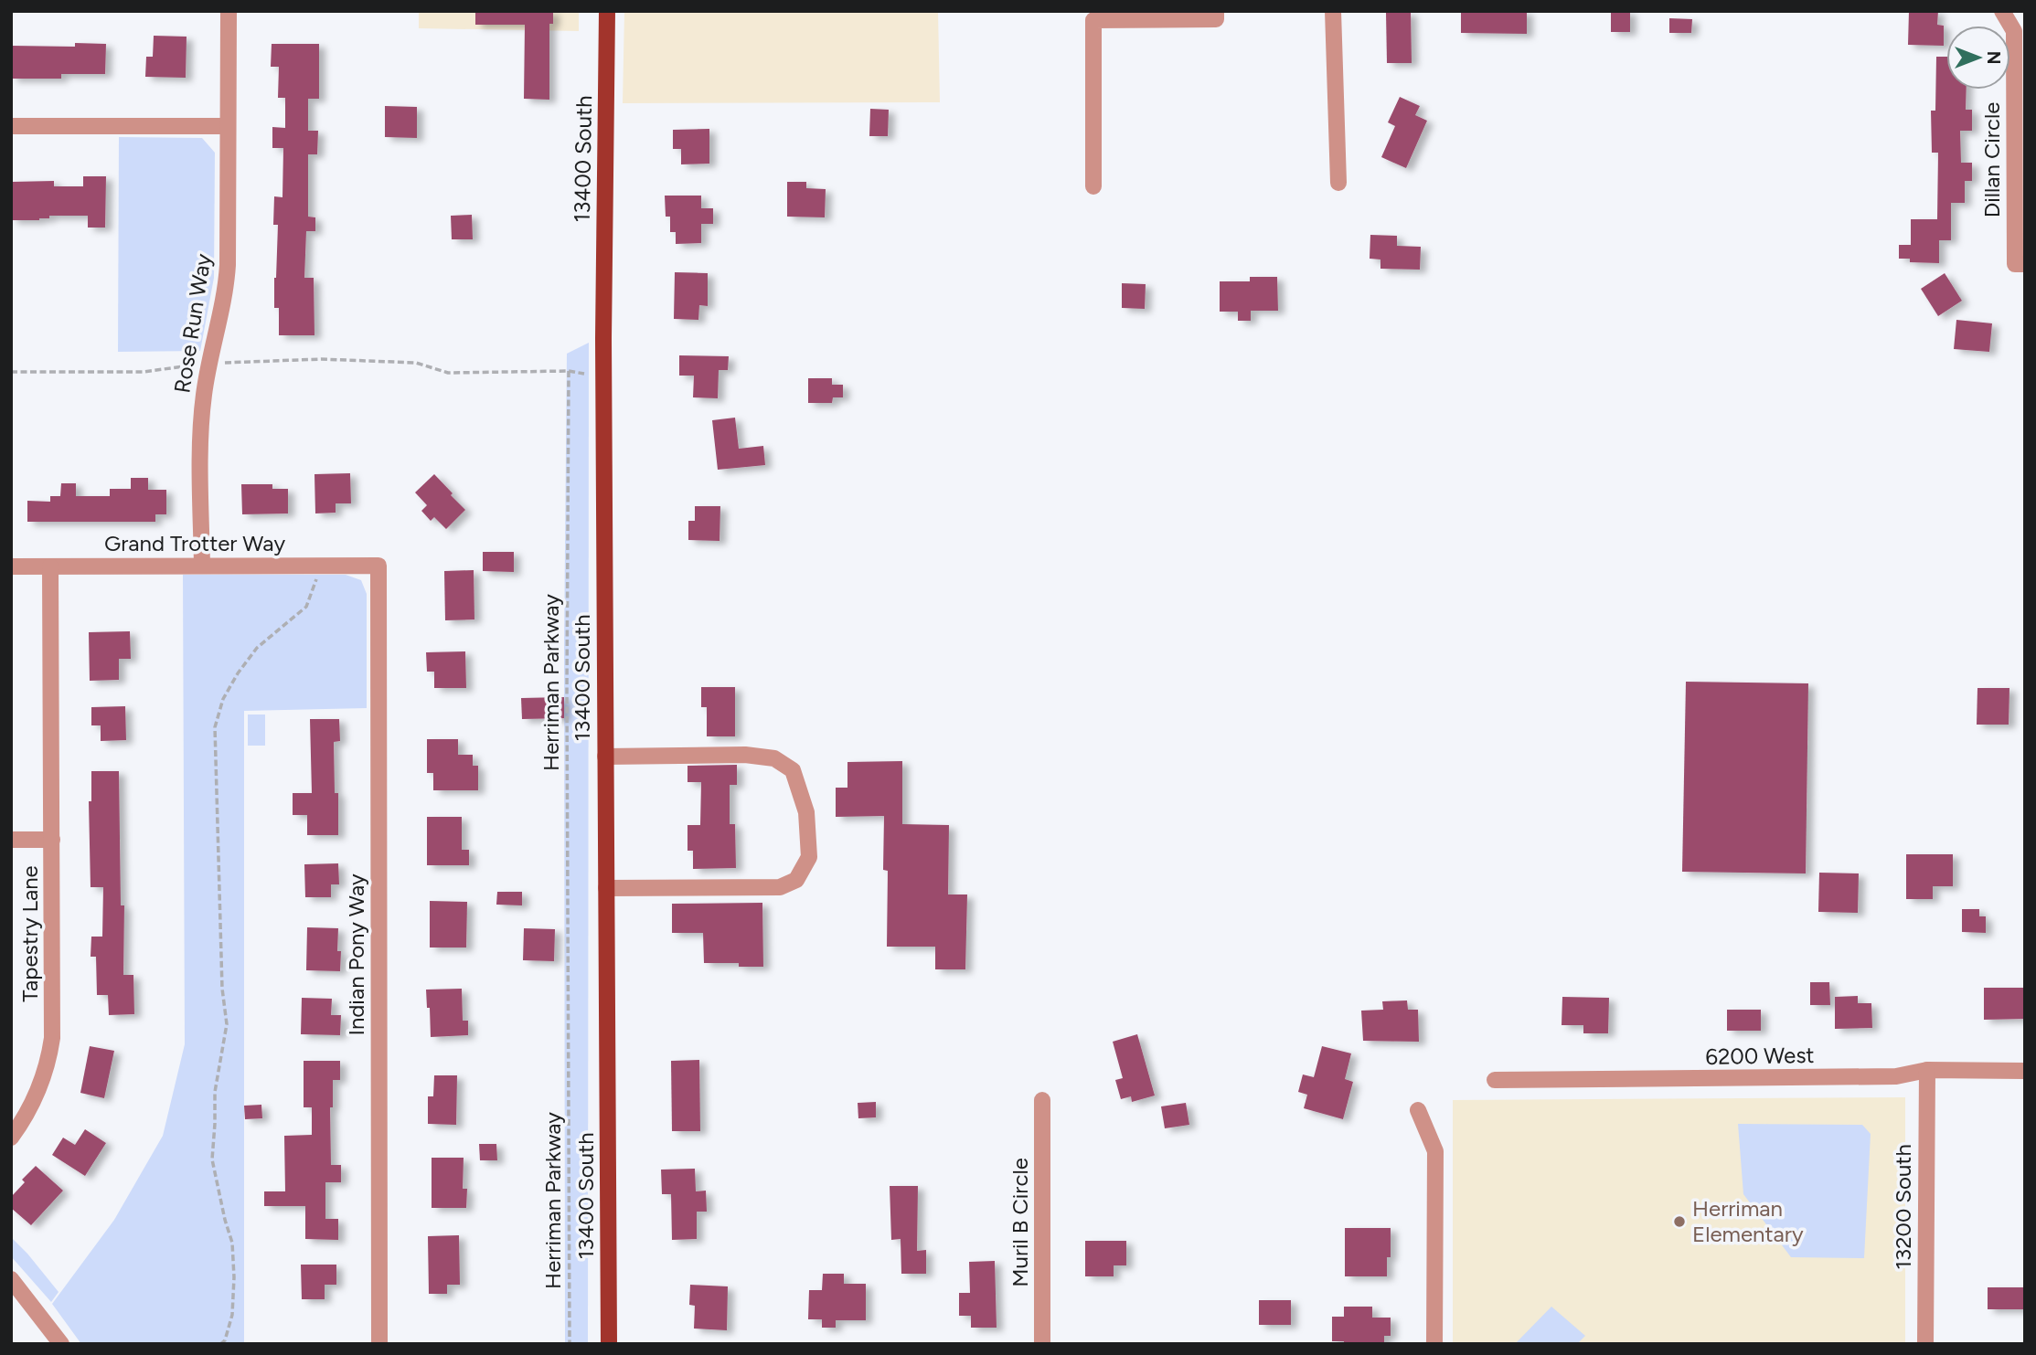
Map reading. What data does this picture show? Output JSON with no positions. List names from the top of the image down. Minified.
{"streets":{"main road":["13400 South"],"street":["Dillan Circle","Rose Run Way","Grand Trotter Way","Tapestry Lane","Indian Pony Way","6200 West","13200 South","Muril B Circle"],"path":["Herriman Parkway"]},"crossings":[["Rose Run Way","Grand Trotter Way"],["Grand Trotter Way","Tapestry Lane"],["Grand Trotter Way","Indian Pony Way"],["6200 West","13200 South"]],"places":["Herriman Elementary"],"north":"right"}
